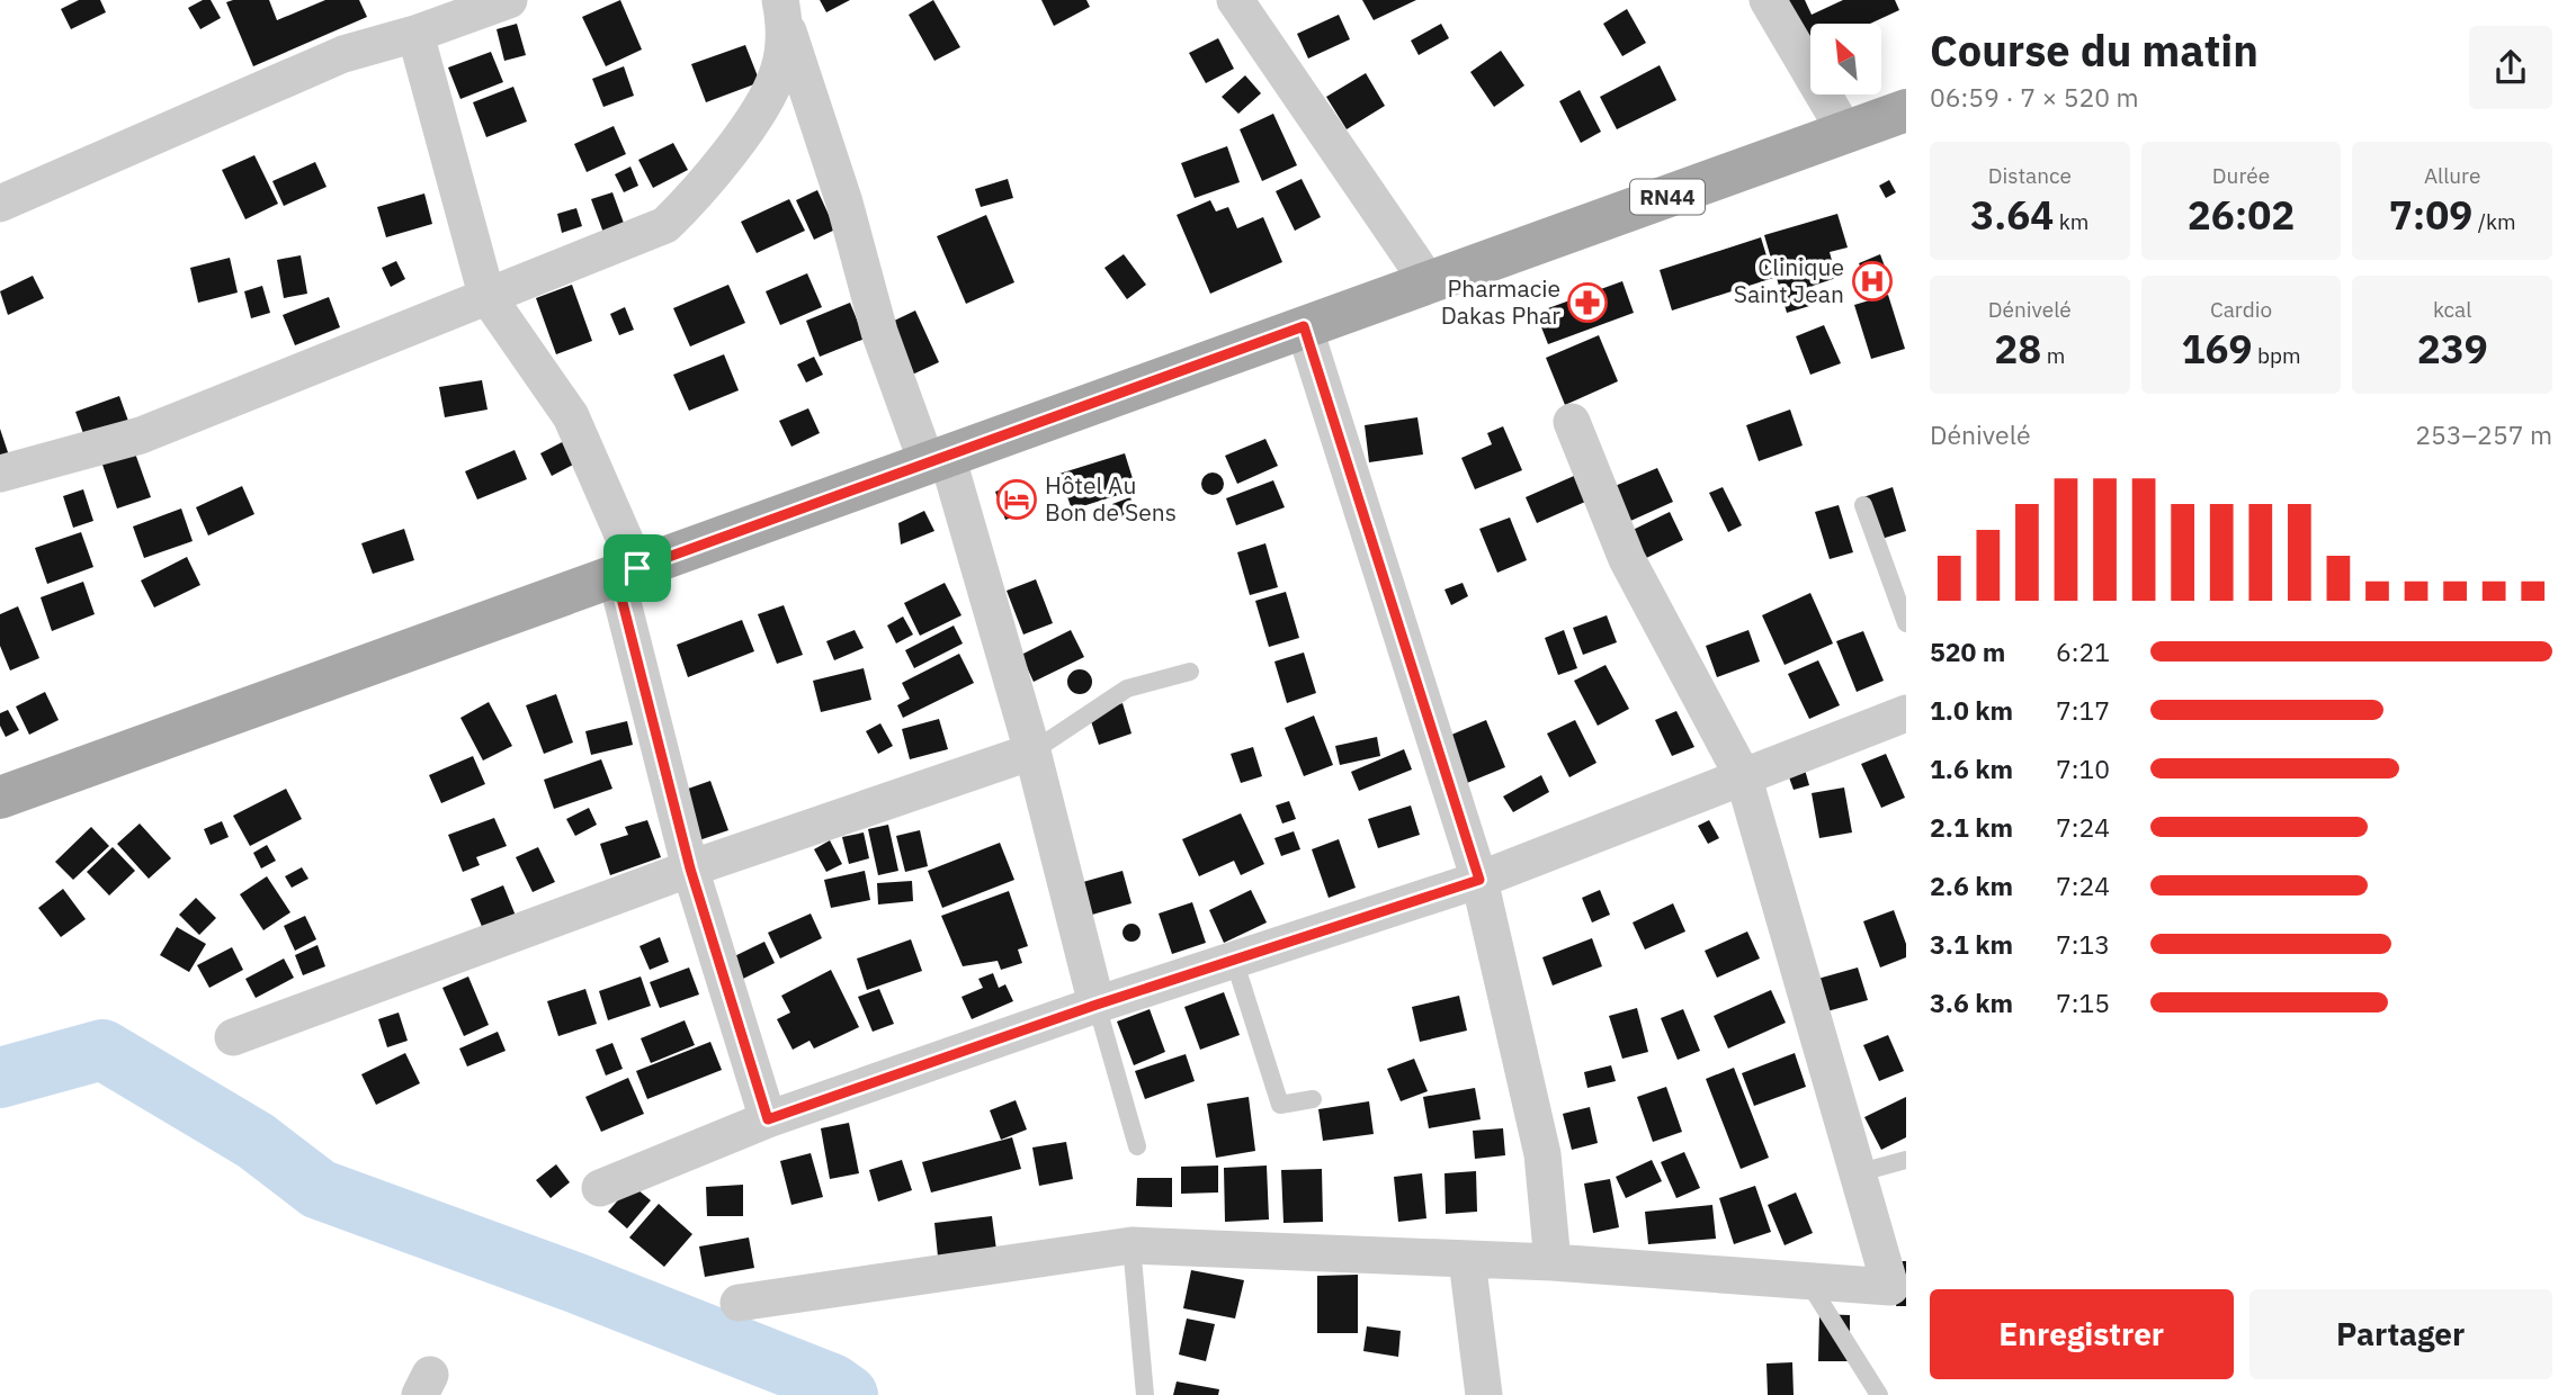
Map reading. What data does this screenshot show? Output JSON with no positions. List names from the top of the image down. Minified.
{"streets":{"main road":["RN44"]},"places":{"hospital":["Clinique Saint Jean"],"pharmacy":["Pharmacie Dakas Phar"],"hotel":["Hôtel Au Bon de Sens"]},"north":"top left","page":{"heading":["Course du matin","06:59 · 7 × 520 m"],"stats":[["Distance","3.64 km"],["Durée","26:02"],["Allure","7:09 /km"],["Dénivelé","28 m"],["Cardio","169 bpm"],["kcal","239"]],"chart":["Dénivelé","253–257 m"],"list":[{"name":"520 m","note":"6:21"},{"name":"1.0 km","note":"7:17"},{"name":"1.6 km","note":"7:10"},{"name":"2.1 km","note":"7:24"},{"name":"2.6 km","note":"7:24"},{"name":"3.1 km","note":"7:13"},{"name":"3.6 km","note":"7:15"}],"buttons":["Enregistrer","Partager"]}}
